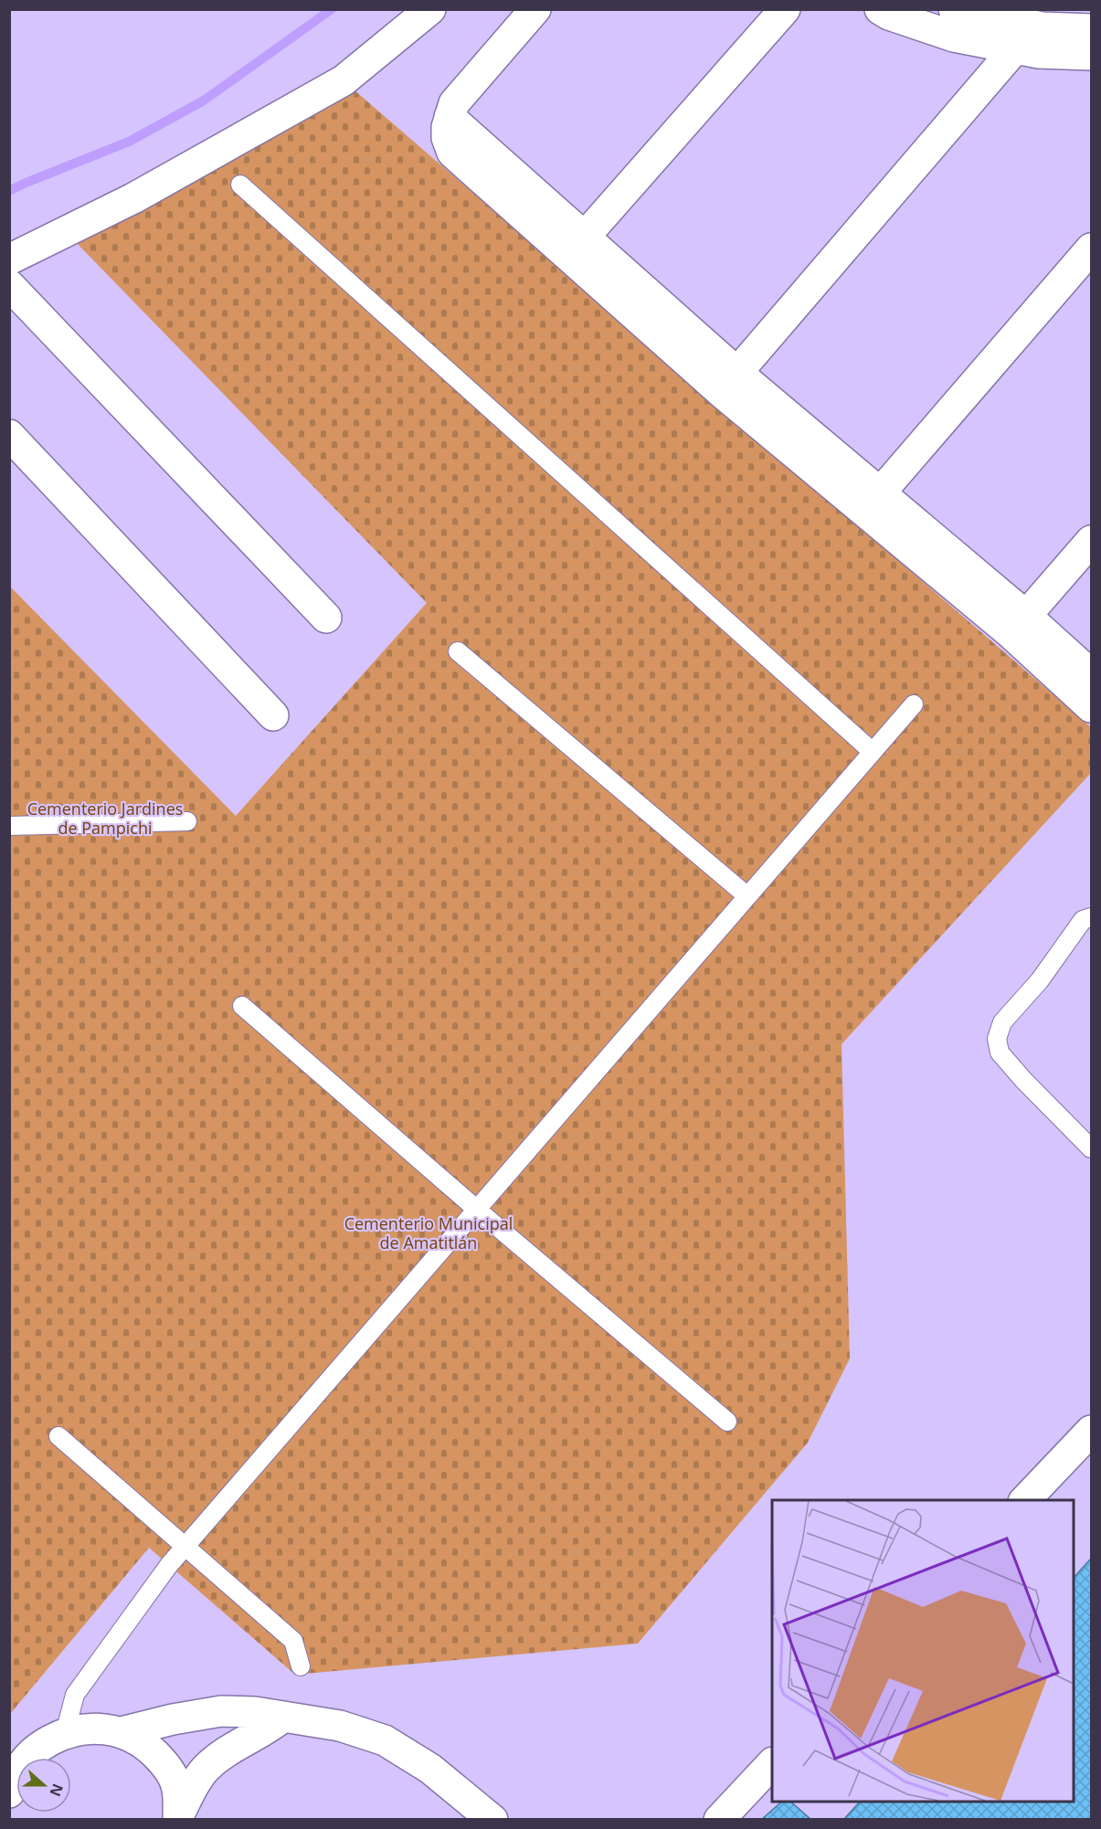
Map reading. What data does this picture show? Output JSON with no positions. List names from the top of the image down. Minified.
{"parks":["Cementerio Jardines de Pampichi","Cementerio Municipal de Amatitlán"],"north":"right"}
